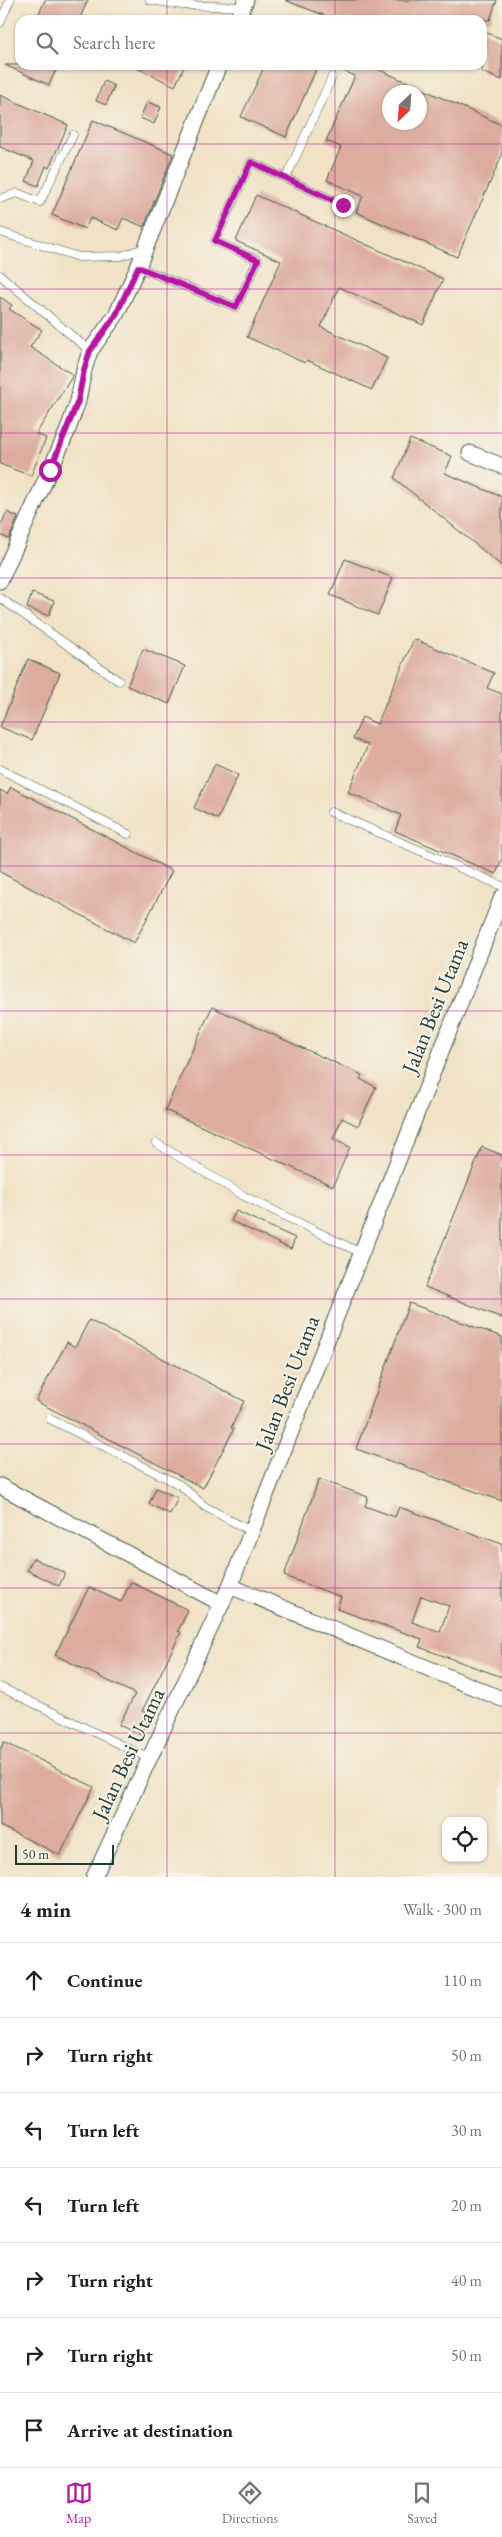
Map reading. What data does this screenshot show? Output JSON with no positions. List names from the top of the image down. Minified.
{"streets":{"street":["Jalan Besi Utama"]},"scale_bar":"50 m","north":"bottom left","page":{"search":"Search here","scale":"50 m","heading":["4 min","Walk · 300 m"],"list":[["Continue","110 m"],["Turn right","50 m"],["Turn left","30 m"],["Turn left","20 m"],["Turn right","40 m"],["Turn right","50 m"],"Arrive at destination"],"nav":["Map","Directions","Saved"]}}
